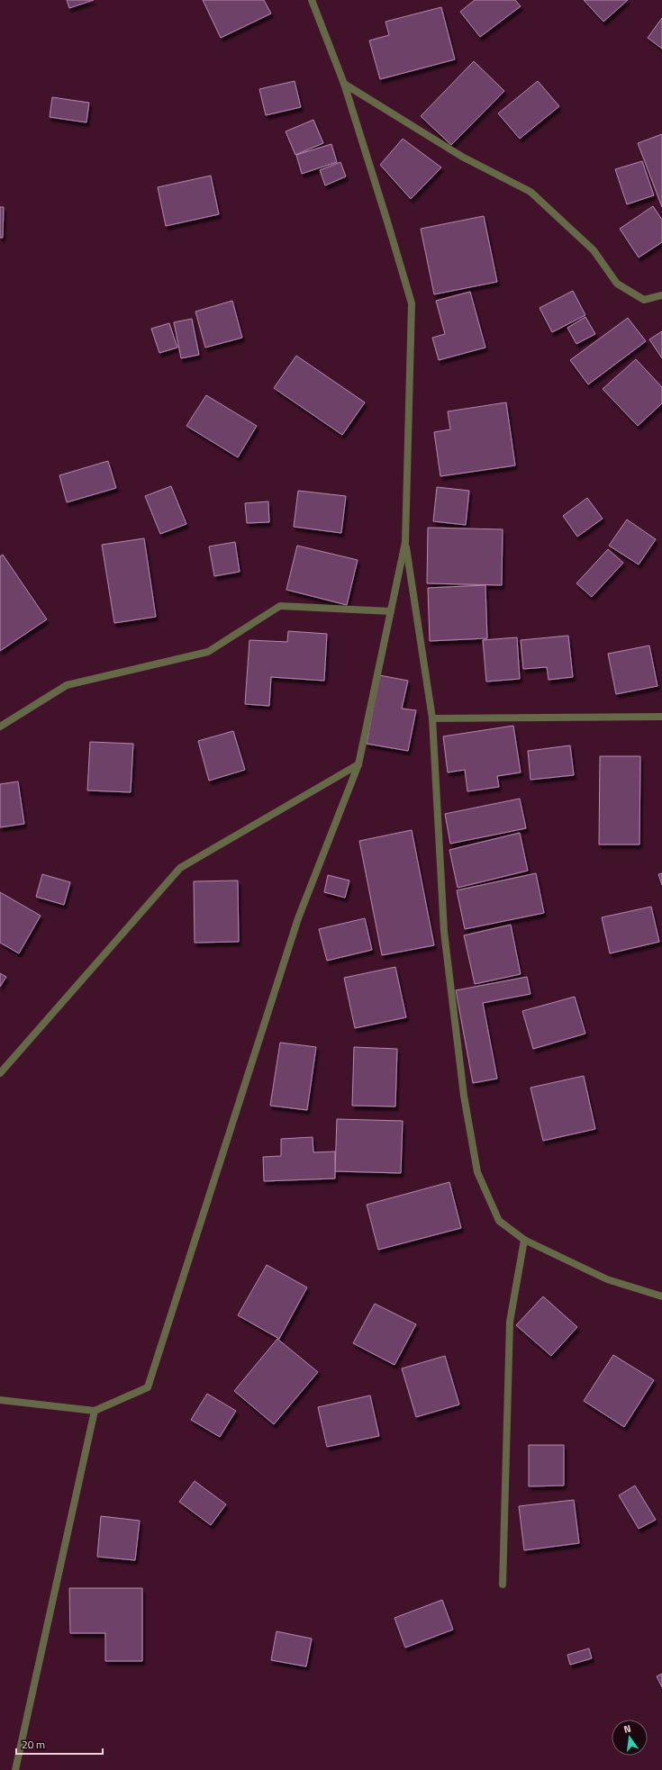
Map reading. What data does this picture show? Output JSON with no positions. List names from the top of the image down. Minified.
{"scale_bar":"20 m","north":"top"}
